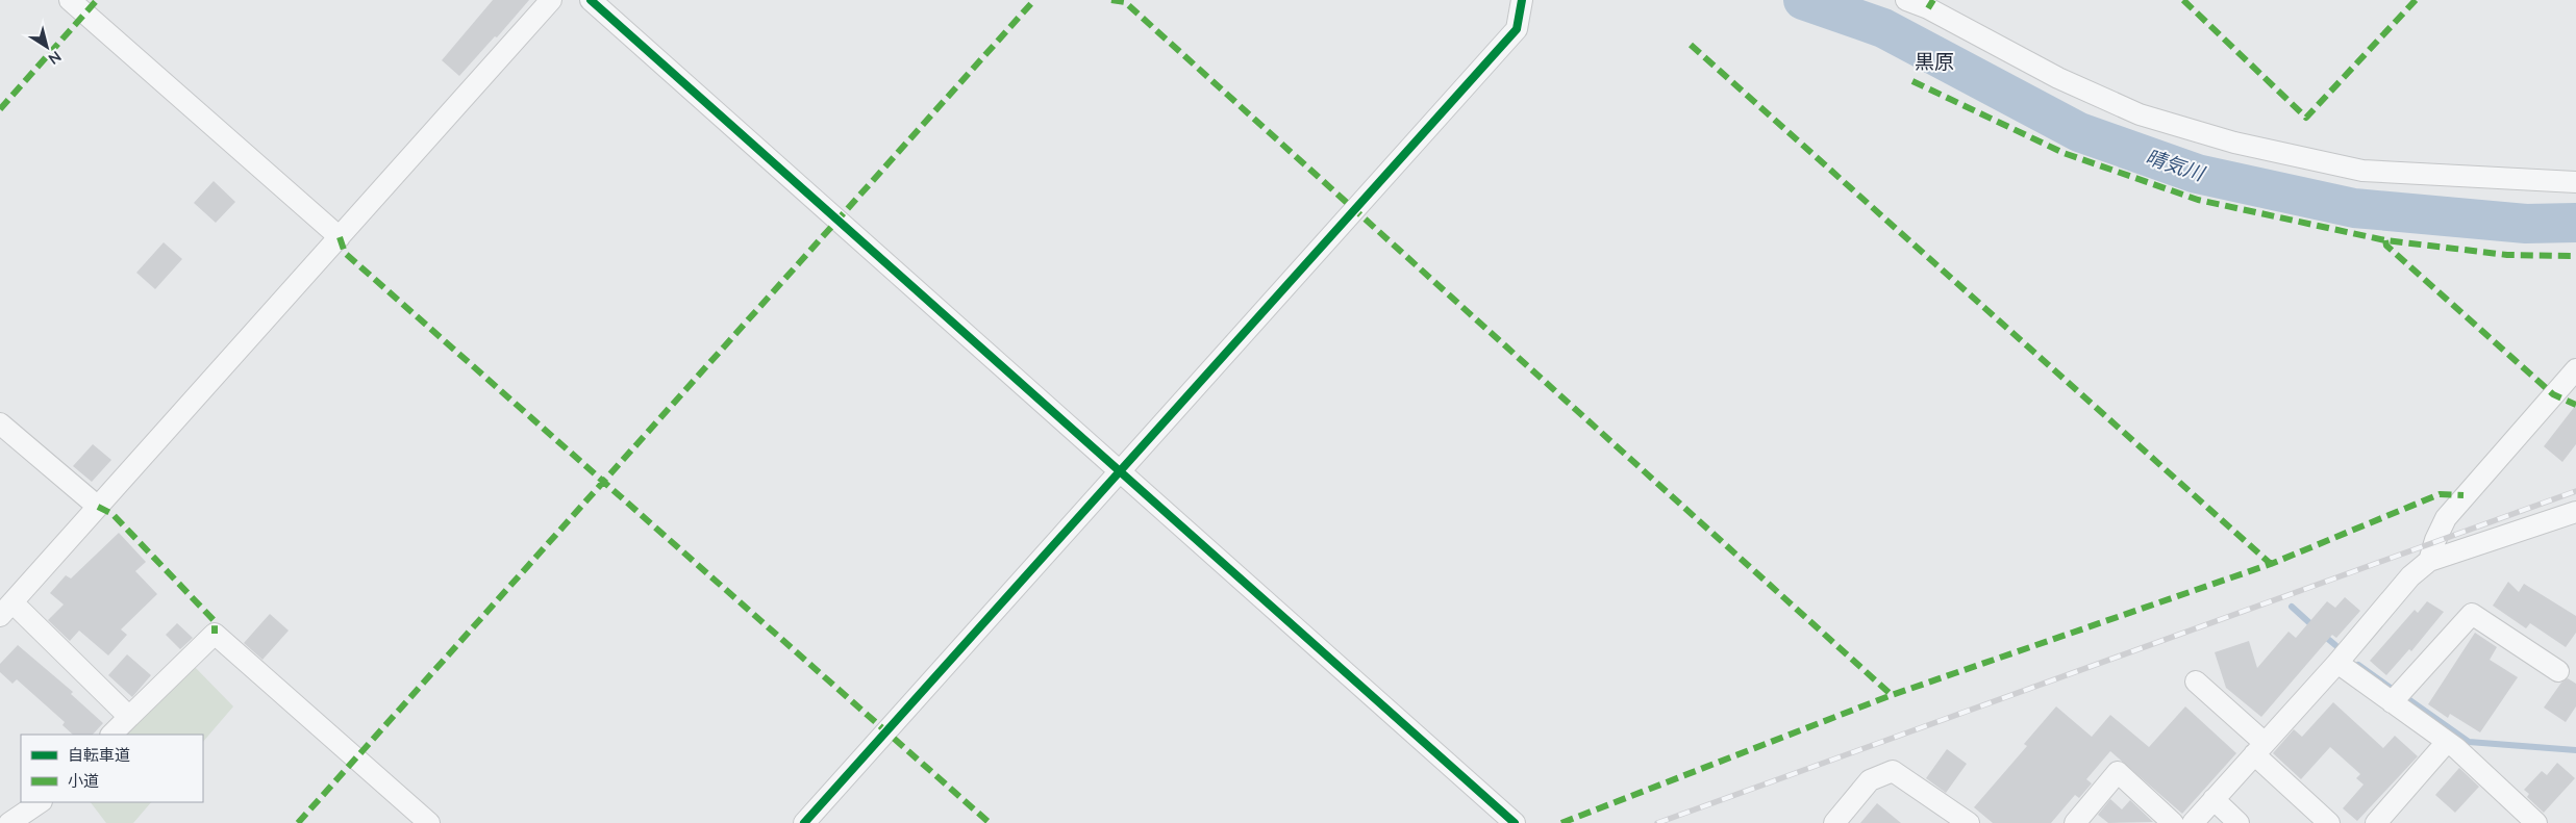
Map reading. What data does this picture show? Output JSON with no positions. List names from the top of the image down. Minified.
{"districts":["黒原"],"water":["晴気川"],"legend":["自転車道","小道"],"north":"bottom right"}
